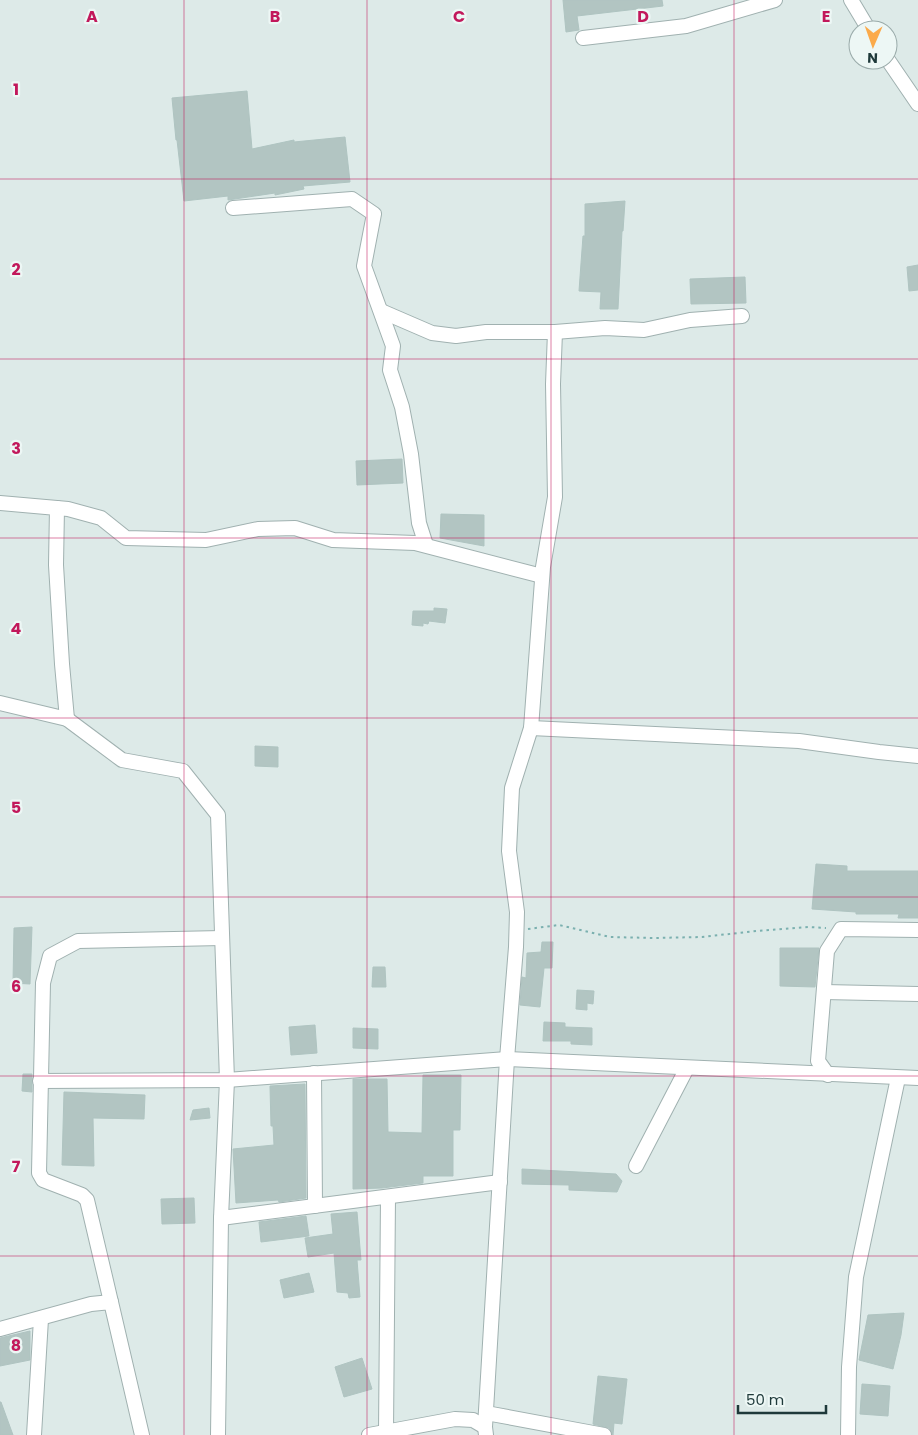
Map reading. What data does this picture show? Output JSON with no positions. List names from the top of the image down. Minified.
{"scale_bar":"50 m","north":"bottom","grid":{"columns":["A","B","C","D","E"],"rows":["1","2","3","4","5","6","7","8"]}}
